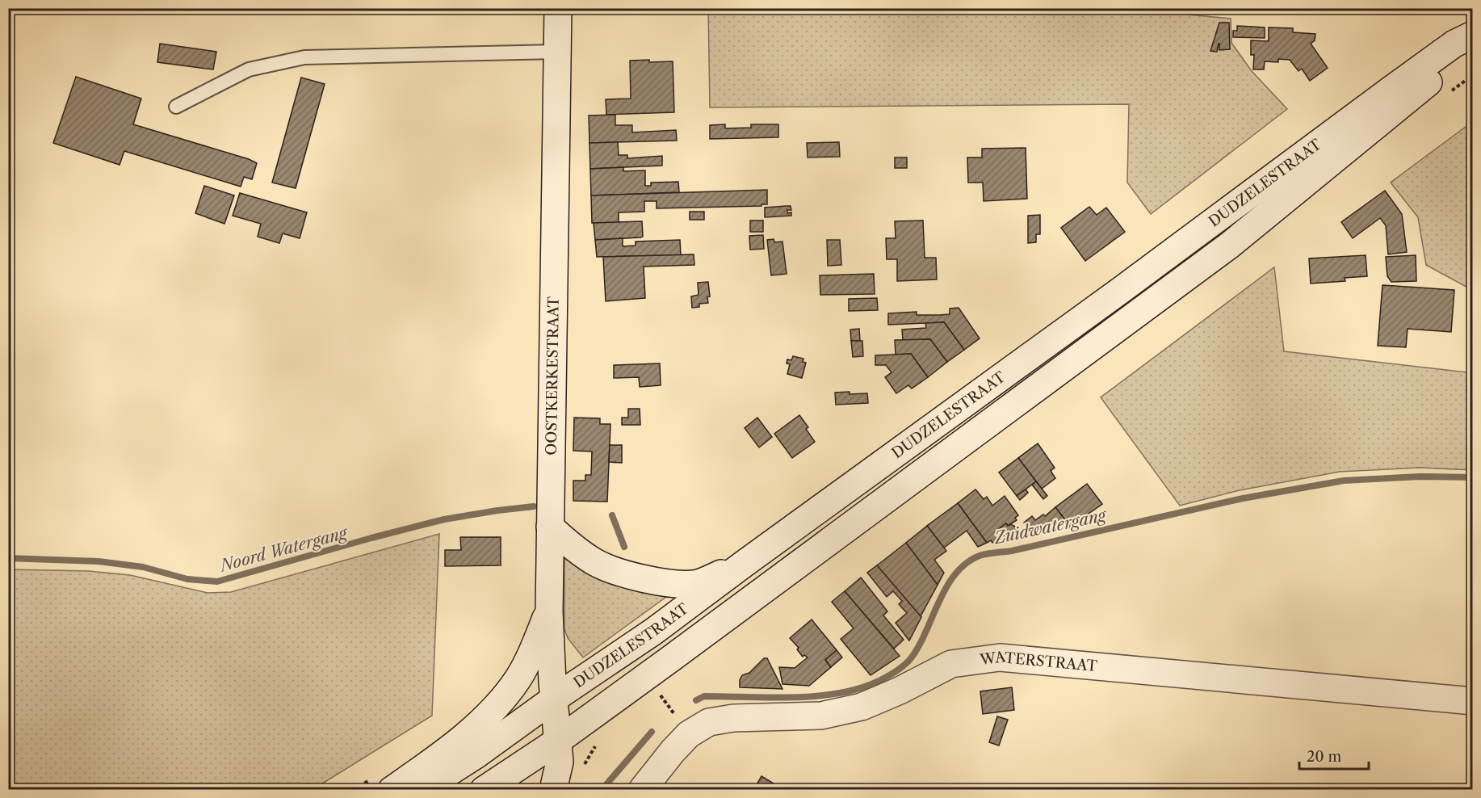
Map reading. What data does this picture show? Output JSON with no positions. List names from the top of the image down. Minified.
{"streets":{"main road":["DUDZELESTRAAT","OOSTKERKESTRAAT","WATERSTRAAT"]},"crossings":[["DUDZELESTRAAT","OOSTKERKESTRAAT"]],"water":["Zuidwatergang","Noord Watergang"],"scale_bar":"20 m"}
